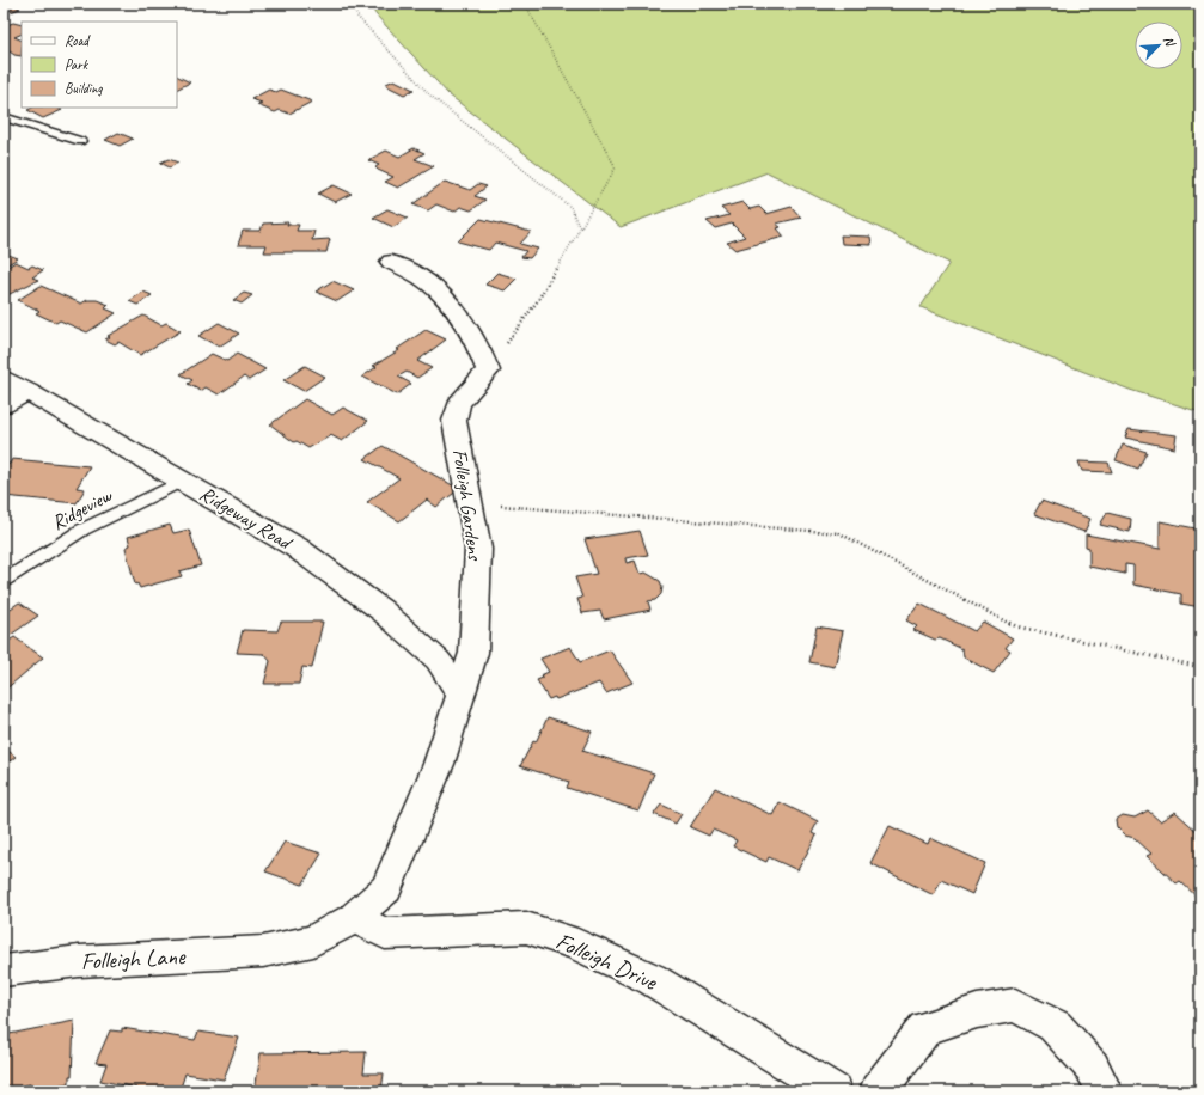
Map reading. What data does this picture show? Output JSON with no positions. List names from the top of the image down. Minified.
{"streets":{"street":["Folleigh Gardens","Ridgeway Road","Folleigh Lane","Folleigh Drive"],"lane":["Ridgeview"]},"crossings":[["Folleigh Gardens","Ridgeway Road"],["Folleigh Gardens","Folleigh Lane"],["Folleigh Gardens","Folleigh Drive"],["Ridgeview","Ridgeway Road"],["Folleigh Lane","Folleigh Drive"]],"legend":["Road","Park","Building"],"north":"top right"}
